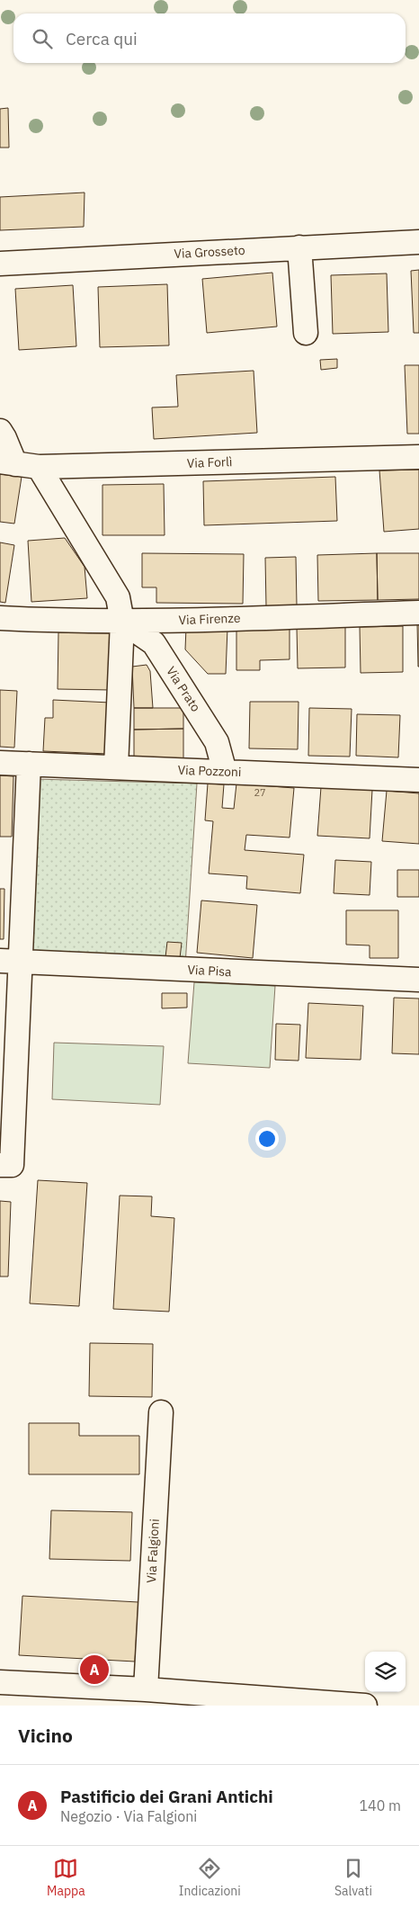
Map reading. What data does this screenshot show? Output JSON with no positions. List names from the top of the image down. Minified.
{"streets":{"street":["Via Grosseto","Via Forlì","Via Firenze","Via Prato","Via Pozzoni","Via Pisa","Via Falgioni"]},"crossings":[["Via Firenze","Via Prato"],["Via Prato","Via Pozzoni"]],"house_numbers":["27"],"page":{"search":"Cerca qui","pins":"A","heading":"Vicino","list":[{"mark":"A","name":"Pastificio dei Grani Antichi","note":"Negozio · Via Falgioni","value":"140 m"}],"nav":["Mappa","Indicazioni","Salvati"]}}
